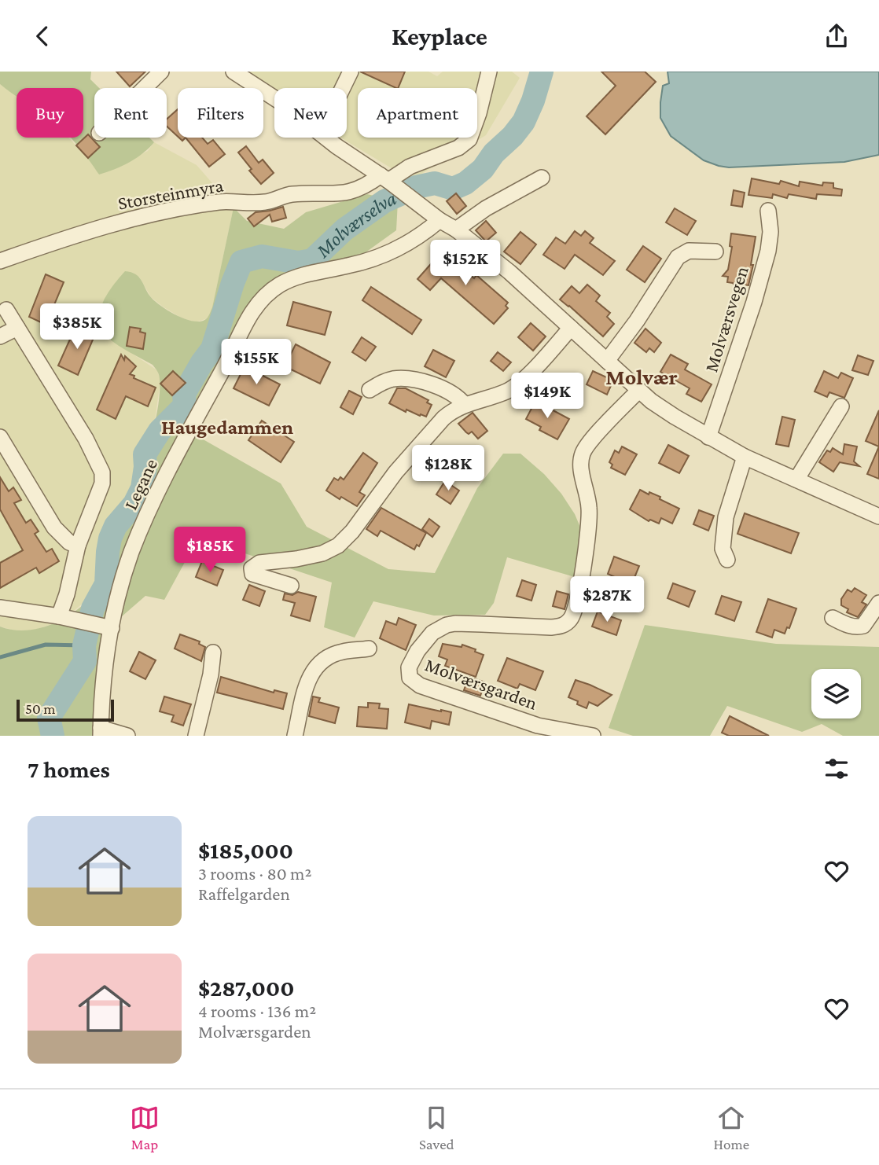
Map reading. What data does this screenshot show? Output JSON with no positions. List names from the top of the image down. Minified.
{"streets":{"street":["Storsteinmyra","Molværsvegen","Legane","Molværsgarden"]},"districts":["Molvær","Haugedammen"],"water":["Molværselva"],"scale_bar":"50 m","page":{"header":"Keyplace","chip":["Buy","Rent","Filters","New","Apartment"],"price":["$152K","$385K","$155K","$149K","$128K","$185K","$287K"],"scale":"50 m","heading":"7 homes","list":[{"name":"$185,000","note":"3 rooms · 80 m² · Raffelgarden"},{"name":"$287,000","note":"4 rooms · 136 m² · Molværsgarden"}],"tabs":["Map","Saved","Home"]}}
